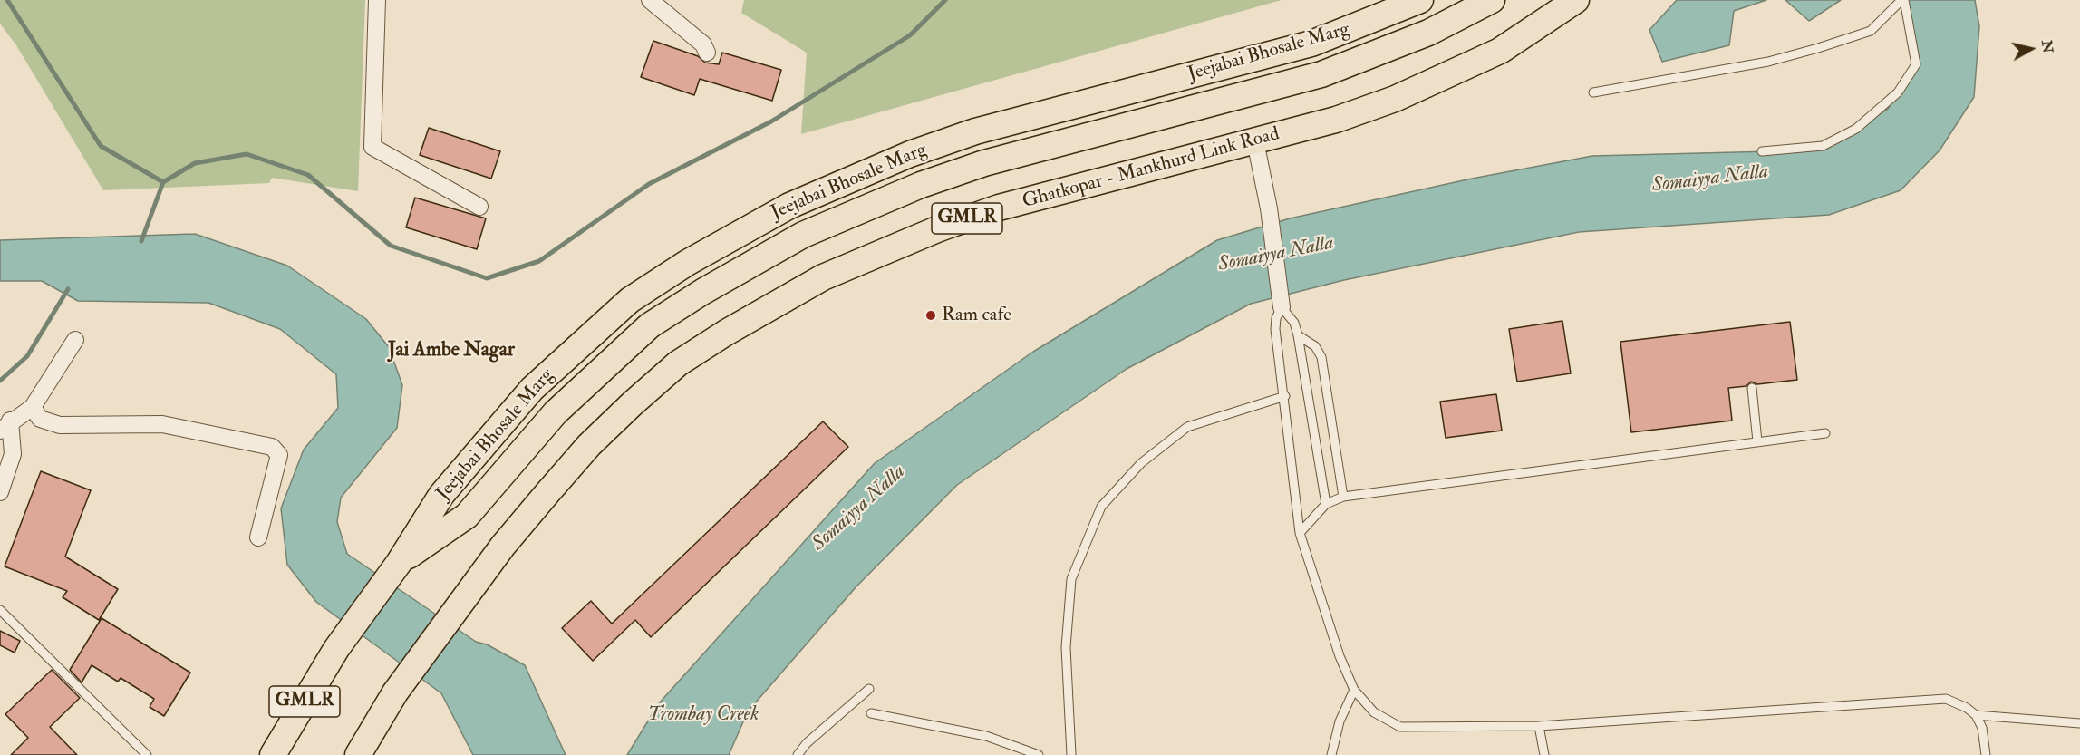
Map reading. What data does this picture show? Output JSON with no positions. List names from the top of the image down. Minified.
{"streets":{"highway":["Jeejabai Bhosale Marg","Ghatkopar - Mankhurd Link Road","GMLR"]},"crossings":[["Jeejabai Bhosale Marg","GMLR"]],"districts":["Jai Ambe Nagar"],"water":["Somaiyya Nalla","Trombay Creek"],"places":["Ram cafe"],"north":"right"}
